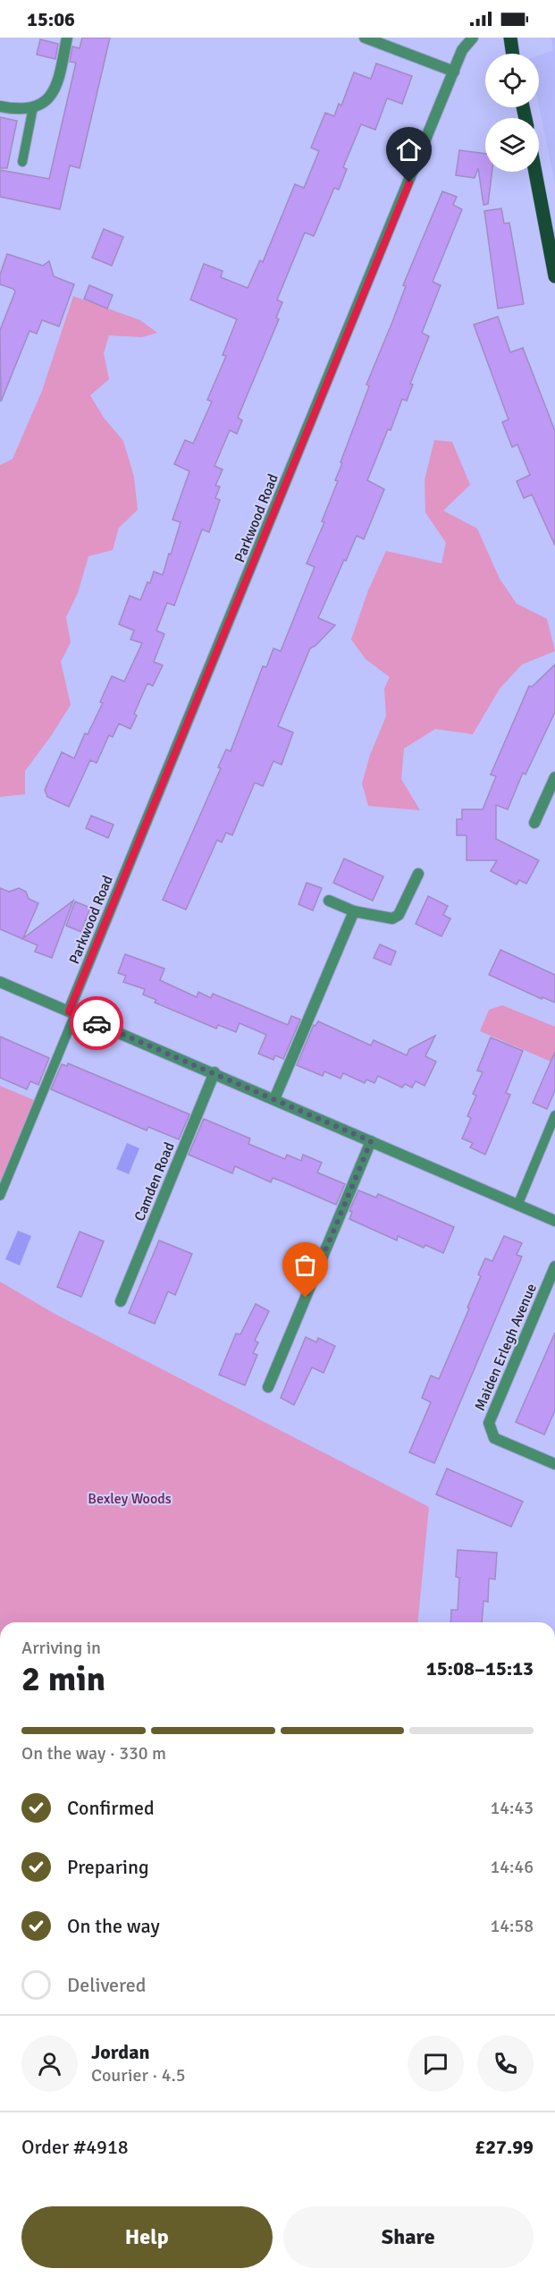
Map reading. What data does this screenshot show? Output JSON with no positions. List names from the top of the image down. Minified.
{"streets":{"street":["Parkwood Road","Camden Road","Maiden Erlegh Avenue"]},"parks":["Bexley Woods"],"page":{"status":"15:06","heading":["2 min","Arriving in","15:08–15:13"],"panel":["Jordan","Courier · 4.5","Order #4918","£27.99"],"bar":"On the way · 330 m","list":[["Confirmed","14:43"],["Preparing","14:46"],["On the way","14:58"],"Delivered"],"buttons":["Help","Share"]}}
